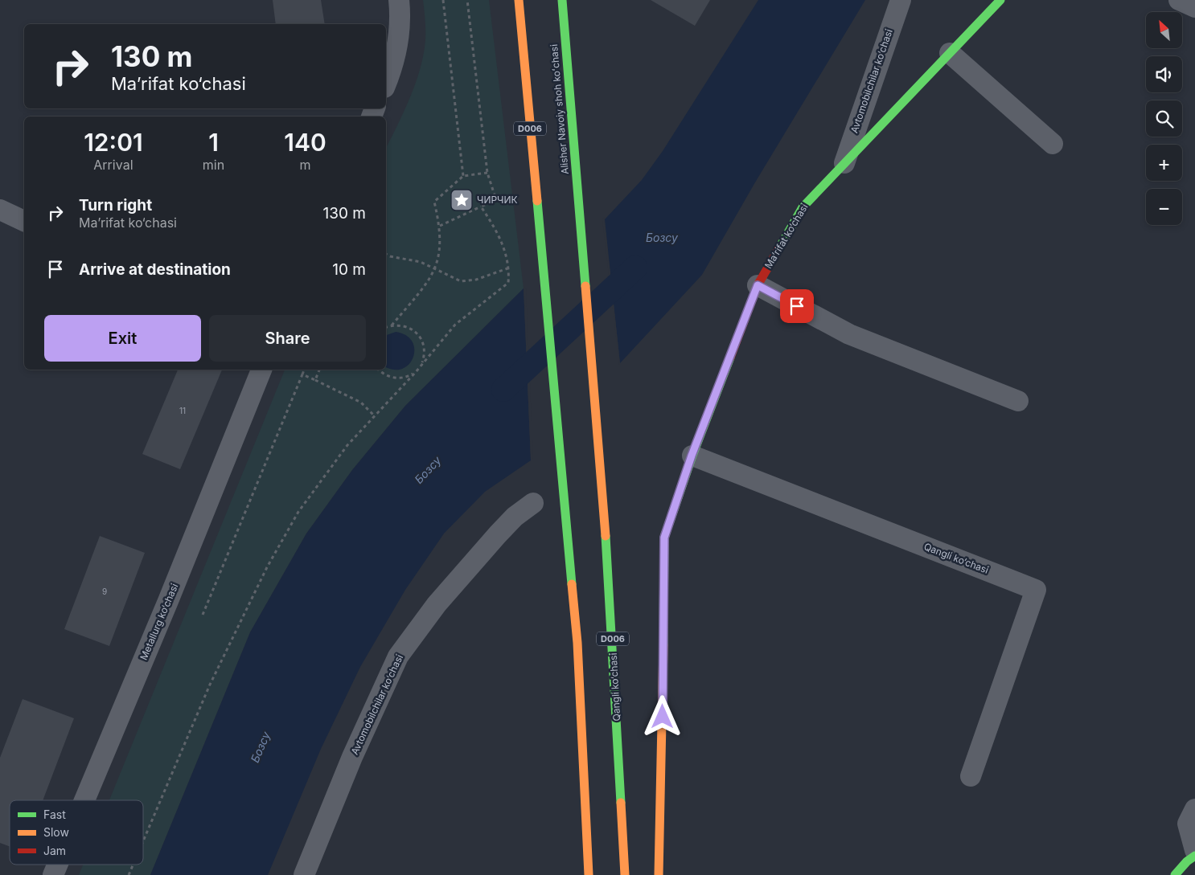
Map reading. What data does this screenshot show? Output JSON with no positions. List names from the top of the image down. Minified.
{"streets":{"main road":["Alisher Navoiy shoh koʻchasi","D006","Maʼrifat ko‘chasi","Qangli ko‘chasi"],"street":["Avtomobilchilar ko‘chasi","Metallurg ko‘chasi"]},"crossings":[["Avtomobilchilar ko‘chasi","Maʼrifat ko‘chasi"],["Alisher Navoiy shoh koʻchasi","Qangli ko‘chasi"]],"water":["Бозсу"],"places":{"place":["ЧИРЧИК"]},"house_numbers":["11","9"],"legend":["Fast","Slow","Jam"],"north":"top left","page":{"map_buttons":["+","−"],"turn":["130 m","Maʼrifat ko‘chasi"],"eta":["12:01","Arrival","1","min","140","m"],"list":[{"name":"Turn right","note":"Maʼrifat ko‘chasi","value":"130 m"},{"name":"Arrive at destination","value":"10 m"}],"buttons":["Exit","Share"]}}
